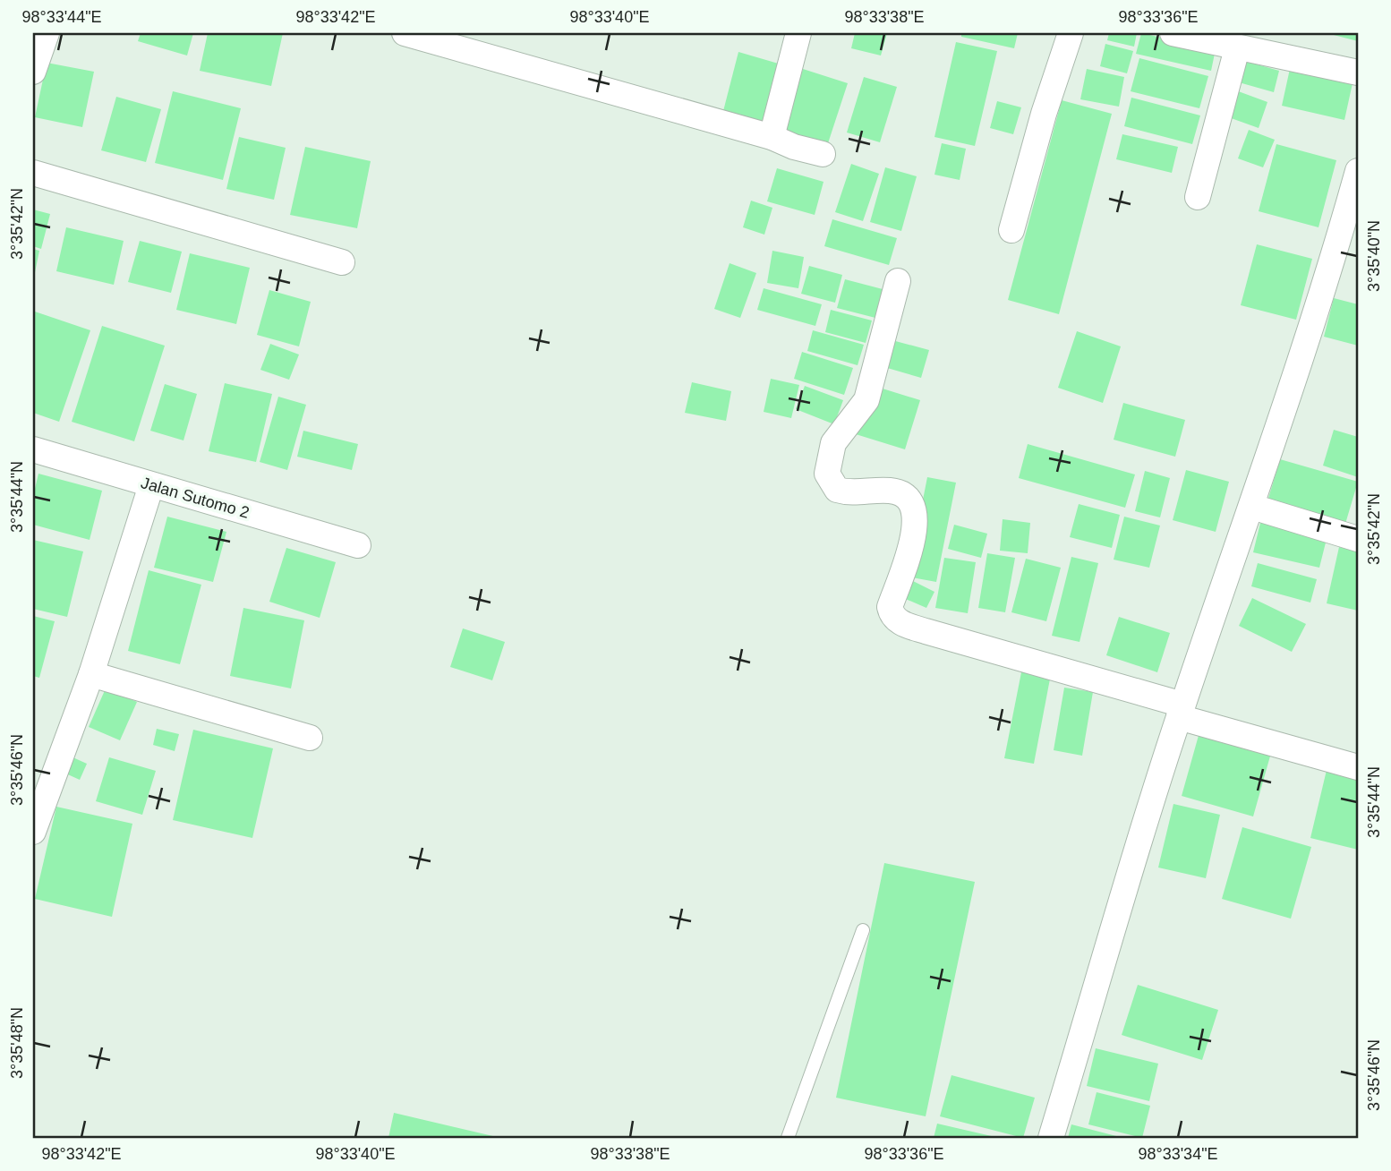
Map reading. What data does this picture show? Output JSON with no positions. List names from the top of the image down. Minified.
{"streets":{"street":["Jalan Sutomo 2"]},"coordinates":["98°33'44\"E","98°33'42\"E","98°33'40\"E","98°33'38\"E","98°33'36\"E","3°35'42\"N","3°35'40\"N","3°35'44\"N","3°35'46\"N","3°35'48\"N","98°33'34\"E"]}
